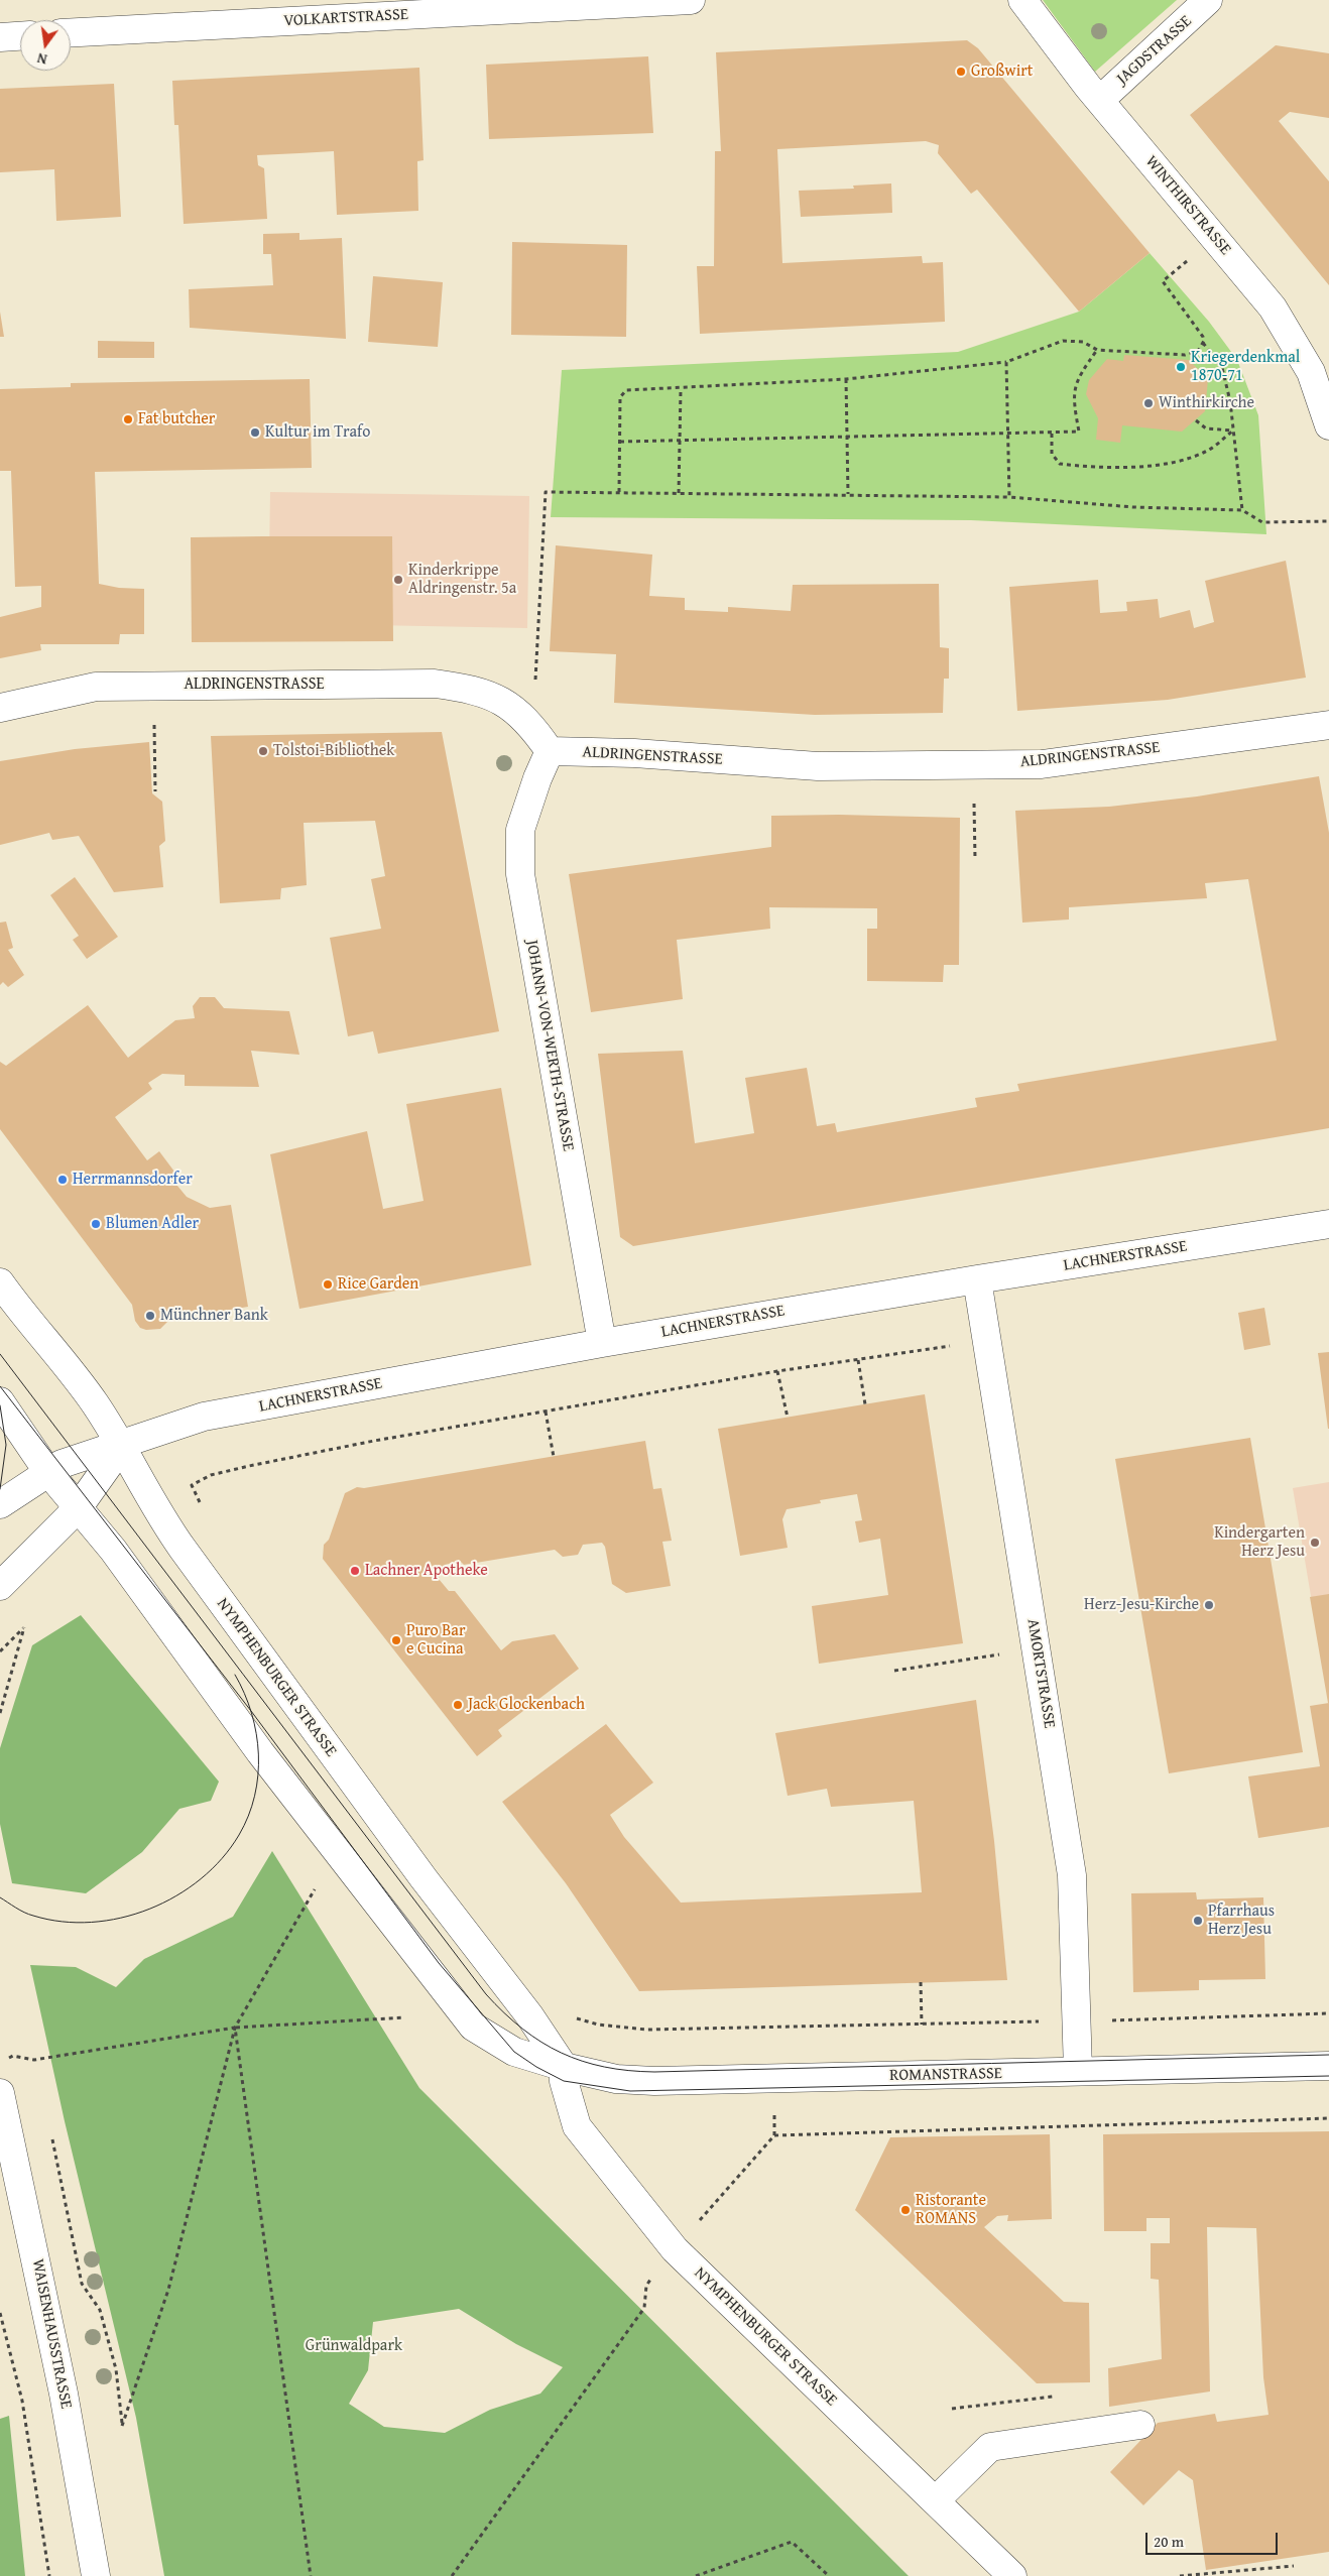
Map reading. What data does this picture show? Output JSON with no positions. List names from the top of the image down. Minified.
{"streets":{"street":["VOLKARTSTRASSE","JAGDSTRASSE","WINTHIRSTRASSE","ALDRINGENSTRASSE","JOHANN-VON-WERTH-STRASSE","LACHNERSTRASSE","AMORTSTRASSE","NYMPHENBURGER STRASSE","ROMANSTRASSE","WAISENHAUSSTRASSE"]},"crossings":[["JAGDSTRASSE","WINTHIRSTRASSE"],["ALDRINGENSTRASSE","JOHANN-VON-WERTH-STRASSE"],["JOHANN-VON-WERTH-STRASSE","LACHNERSTRASSE"],["LACHNERSTRASSE","AMORTSTRASSE"],["LACHNERSTRASSE","NYMPHENBURGER STRASSE"],["AMORTSTRASSE","ROMANSTRASSE"],["NYMPHENBURGER STRASSE","ROMANSTRASSE"]],"parks":["Grünwaldpark"],"places":["Großwirt","Kriegerdenkmal 1870-71","Winthirkirche","Fat butcher","Kultur im Trafo","Kinderkrippe Aldringenstr. 5a","Tolstoi-Bibliothek","Herrmannsdorfer","Blumen Adler","Rice Garden","Münchner Bank","Kindergarten Herz Jesu","Lachner Apotheke","Herz-Jesu-Kirche","Puro Bar e Cucina","Jack Glockenbach","Pfarrhaus Herz Jesu","Ristorante ROMANS"],"scale_bar":"20 m","north":"bottom"}
